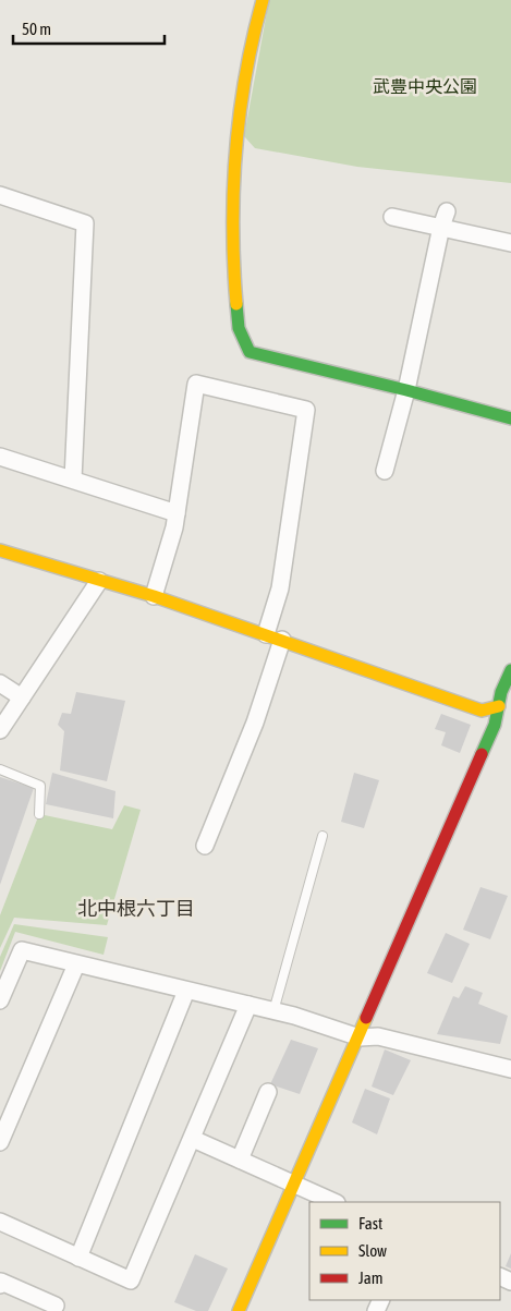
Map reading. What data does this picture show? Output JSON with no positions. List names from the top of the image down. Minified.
{"districts":["北中根六丁目"],"parks":["武豊中央公園"],"legend":["Fast","Slow","Jam"],"scale_bar":"50 m"}
